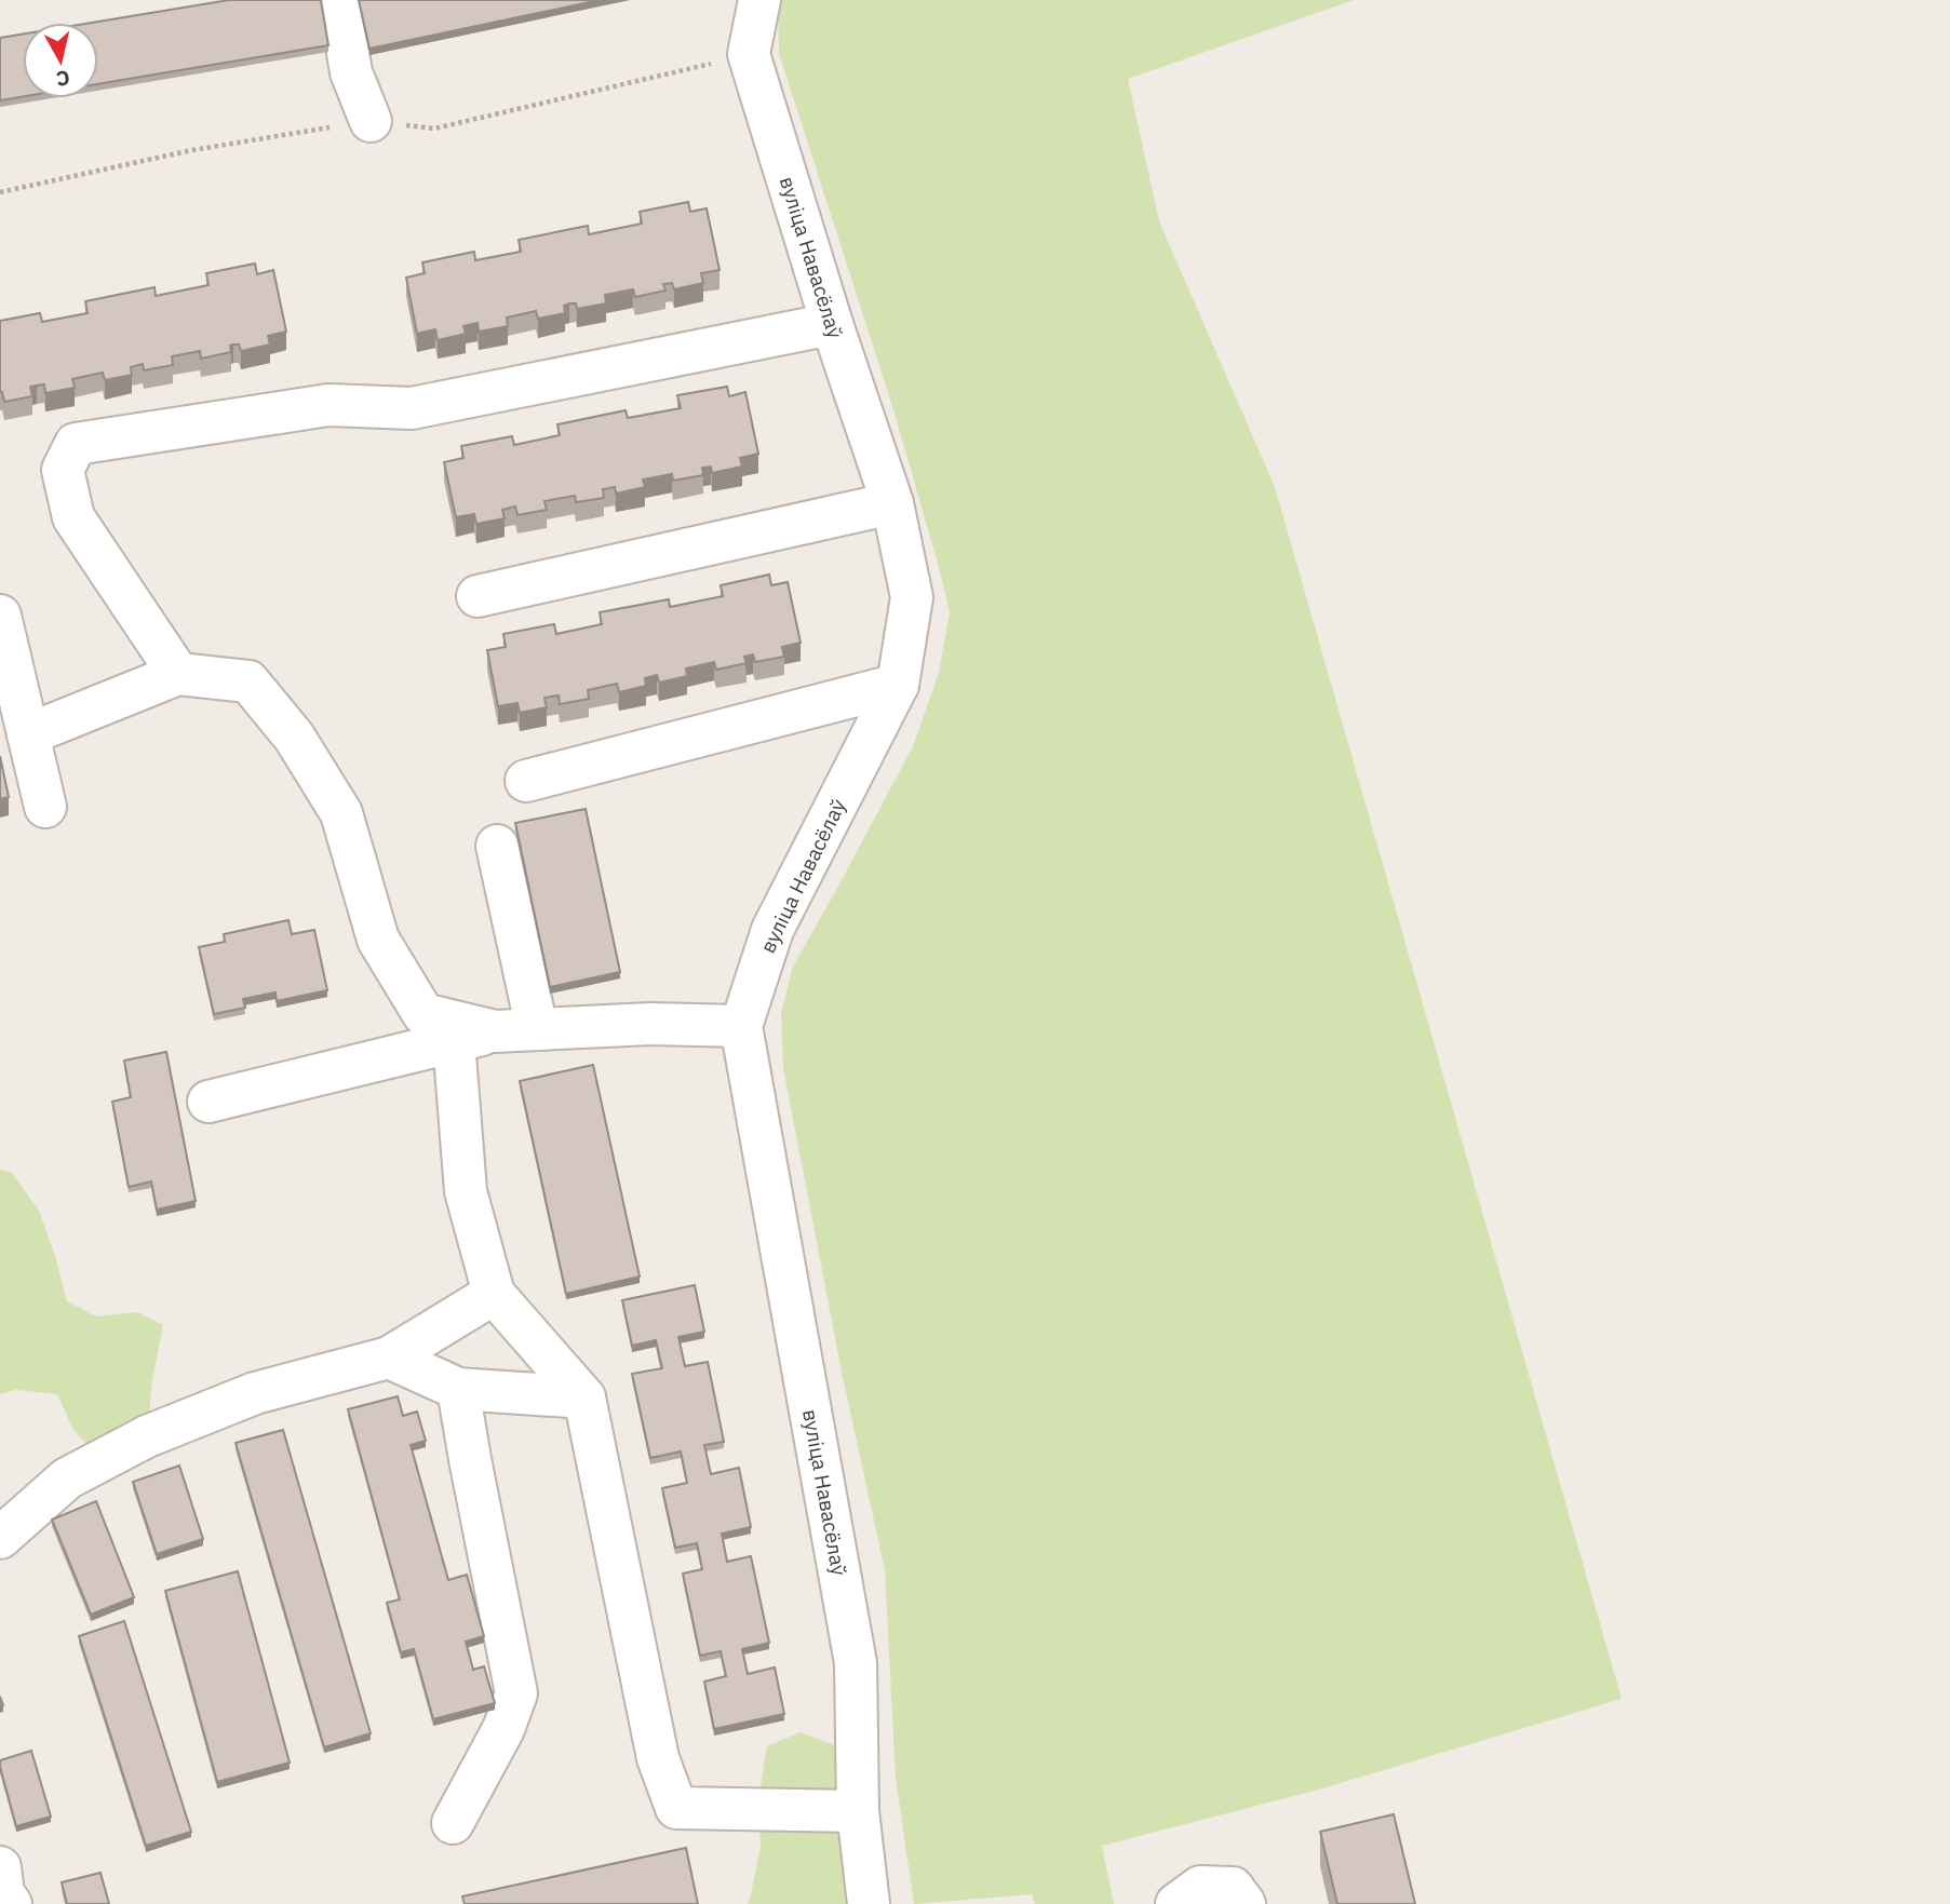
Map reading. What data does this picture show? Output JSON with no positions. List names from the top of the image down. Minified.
{"streets":{"street":["вуліца Навасёлаў"]},"north":"bottom"}
